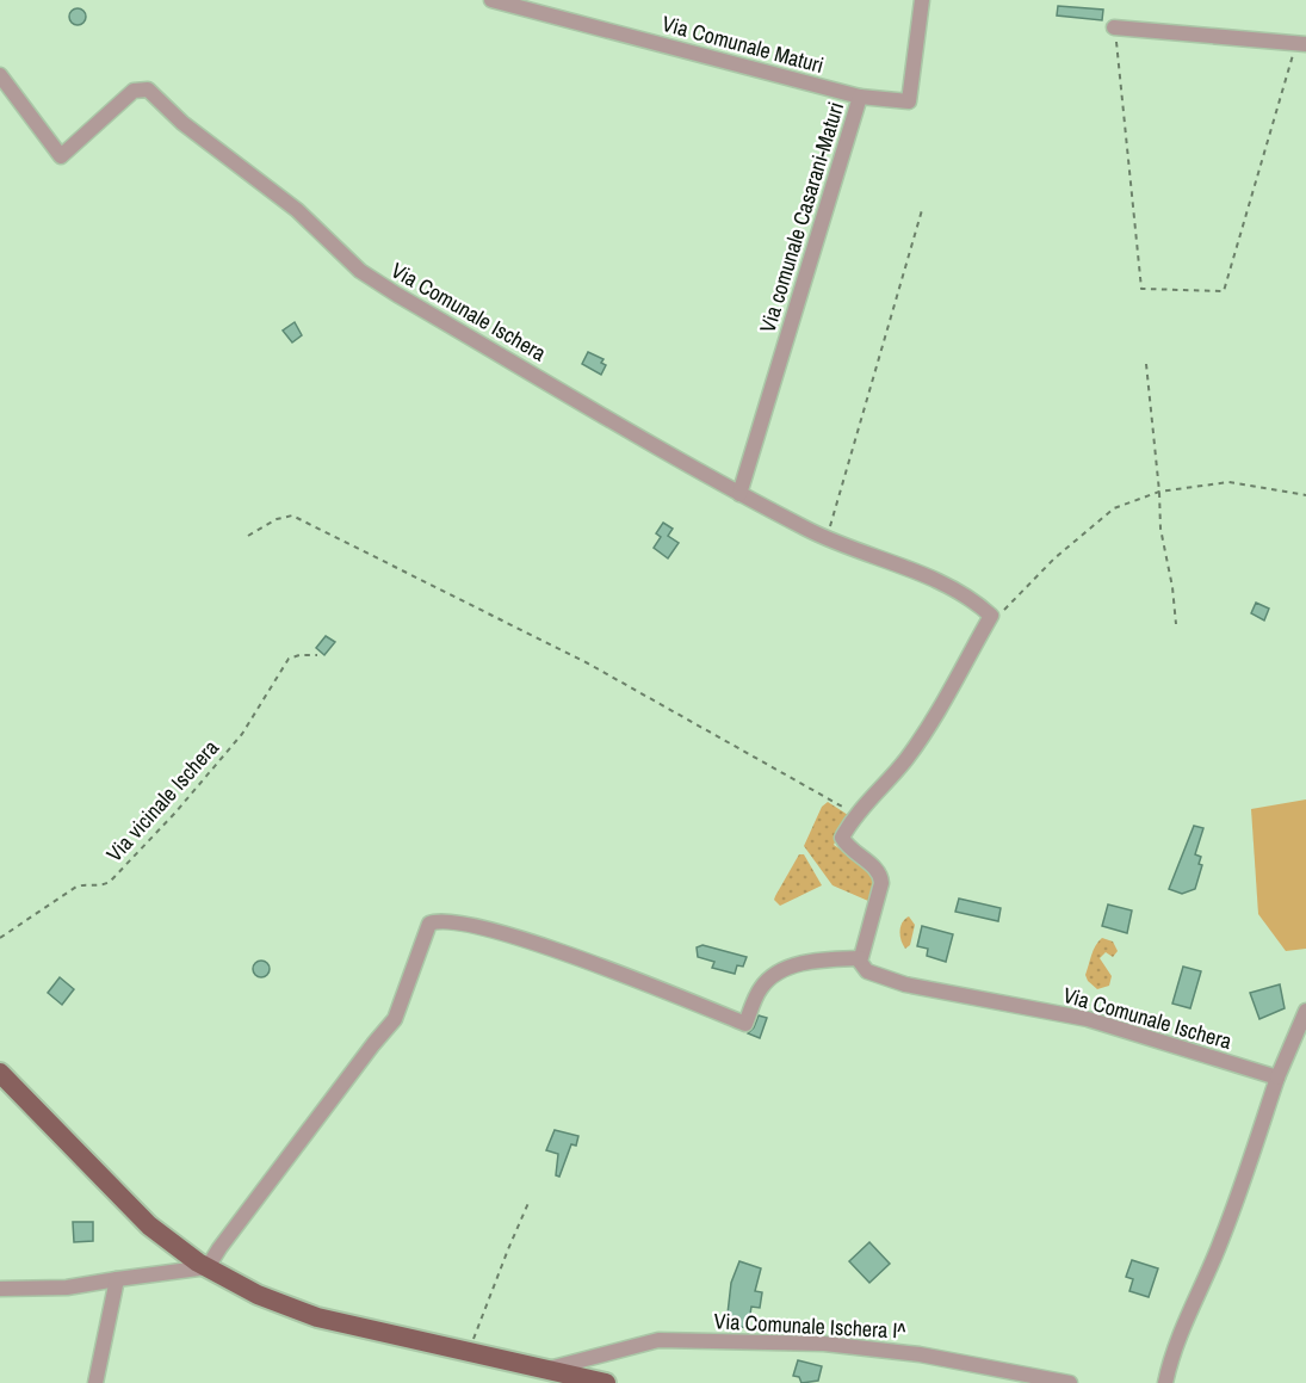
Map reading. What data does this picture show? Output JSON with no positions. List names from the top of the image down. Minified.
{"streets":{"street":["Via Comunale Maturi","Via comunale Casarani-Maturi","Via Comunale Ischera","Via Comunale Ischera I^"],"path":["Via vicinale Ischera"]},"crossings":[["Via Comunale Maturi","Via comunale Casarani-Maturi"],["Via comunale Casarani-Maturi","Via Comunale Ischera"]]}
